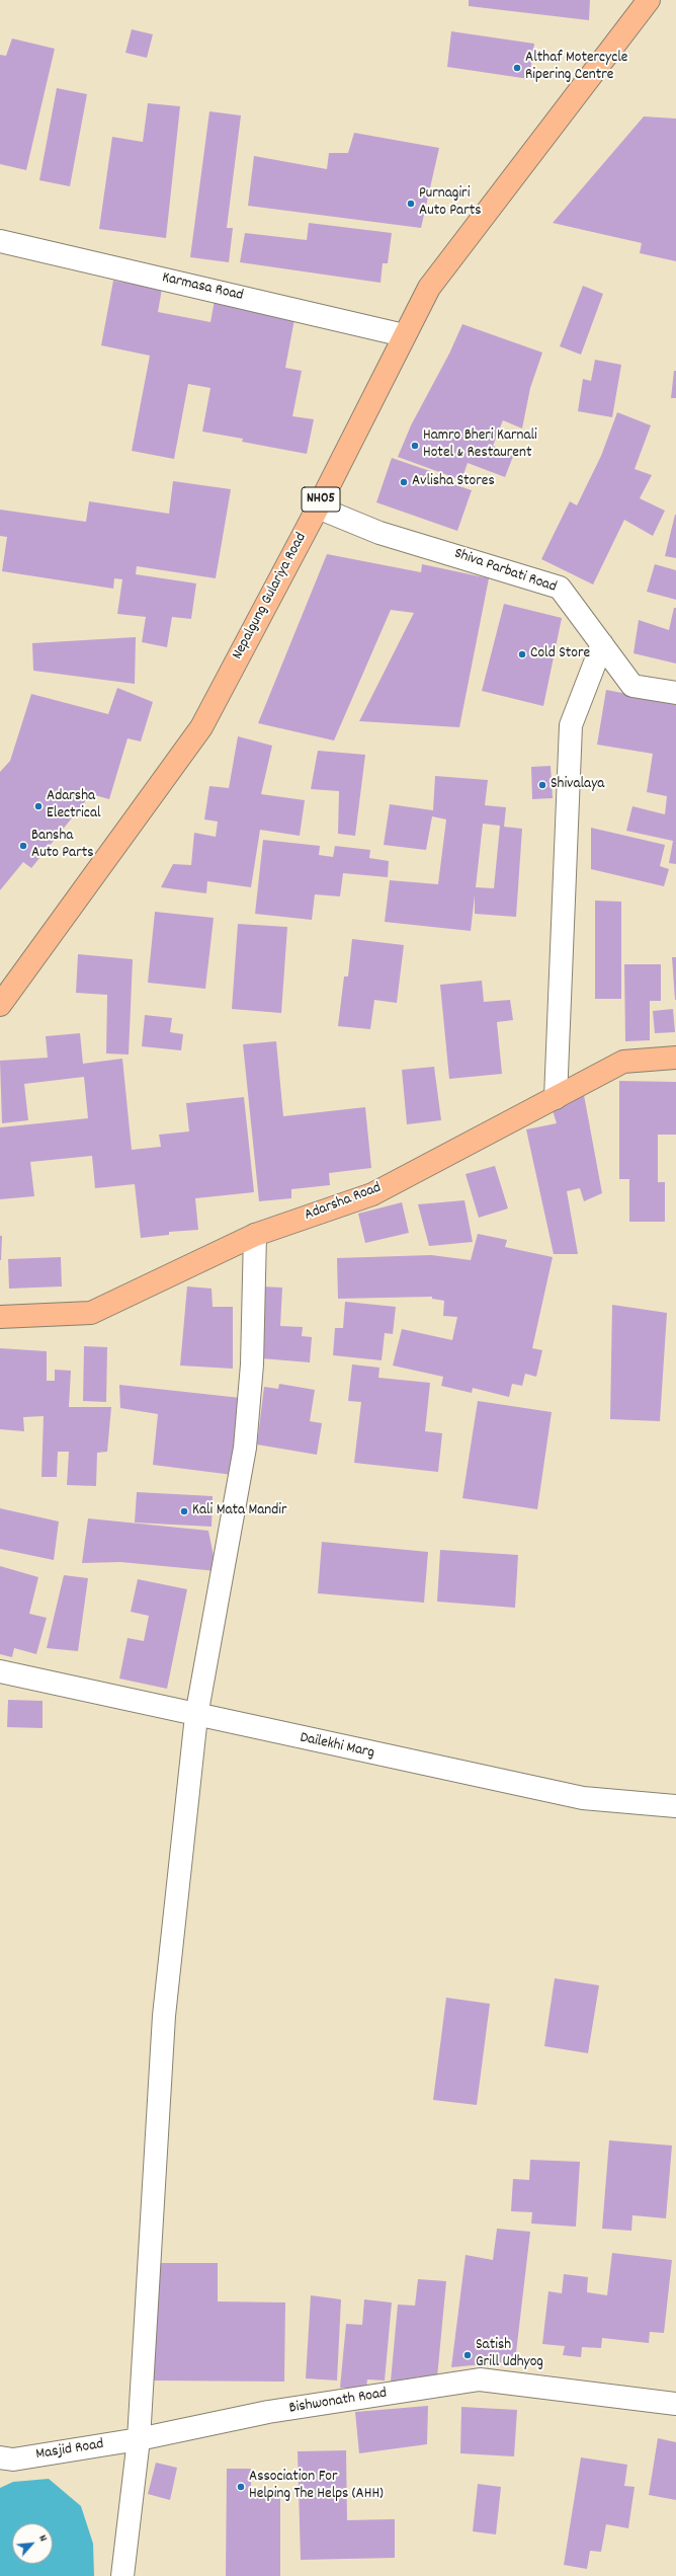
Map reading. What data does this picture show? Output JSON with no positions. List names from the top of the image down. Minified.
{"streets":{"main road":["NH05","Nepalgung Gulariya Road","Adarsha Road"],"street":["Karmasa Road","Shiva Parbati Road","Dailekhi Marg","Bishwonath Road","Masjid Road"]},"crossings":[["Karmasa Road","Nepalgung Gulariya Road"],["Shiva Parbati Road","Nepalgung Gulariya Road"],["Bishwonath Road","Masjid Road"]],"places":["Althaf Motercycle Ripering Centre","Purnagiri Auto Parts","Hamro Bheri Karnali Hotel & Restaurent","Avlisha Stores","Cold Store","Shivalaya","Adarsha Electrical","Bansha Auto Parts","Kali Mata Mandir","Satish Grill Udhyog","Association For Helping The Helps (AHH)"],"north":"top right"}
